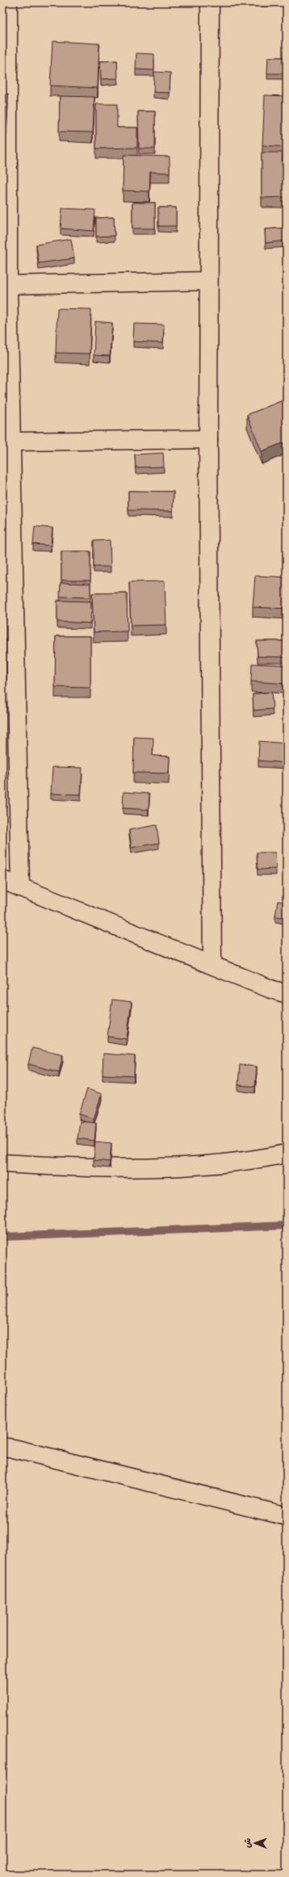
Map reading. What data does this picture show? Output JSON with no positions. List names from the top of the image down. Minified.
{"north":"left"}
